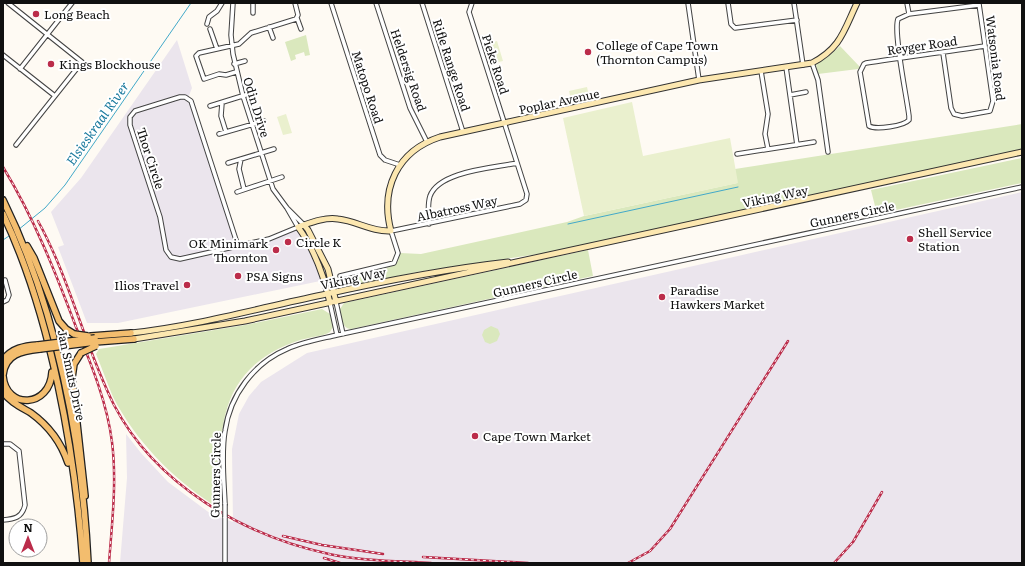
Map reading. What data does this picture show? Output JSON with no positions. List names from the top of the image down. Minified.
{"streets":{"main road":["Poplar Avenue","Odin Drive","Viking Way","Jan Smuts Drive"],"street":["Reyger Road","Watsonia Road","Pieke Road","Rifle Range Road","Heldersig Road","Matopo Road","Thor Circle","Albatross Way","Gunners Circle"]},"crossings":[["Reyger Road","Watsonia Road"],["Pieke Road","Poplar Avenue"],["Pieke Road","Albatross Way"],["Rifle Range Road","Poplar Avenue"],["Heldersig Road","Poplar Avenue"],["Matopo Road","Poplar Avenue"],["Poplar Avenue","Albatross Way"],["Odin Drive","Thor Circle"],["Odin Drive","Viking Way"],["Odin Drive","Gunners Circle"]],"water":["Elsieskraal River"],"places":["Long Beach","College of Cape Town (Thornton Campus)","Kings Blockhouse","Shell Service Station","Circle K","OK Minimark Thornton","PSA Signs","Ilios Travel","Paradise Hawkers Market","Cape Town Market"],"north":"top"}
